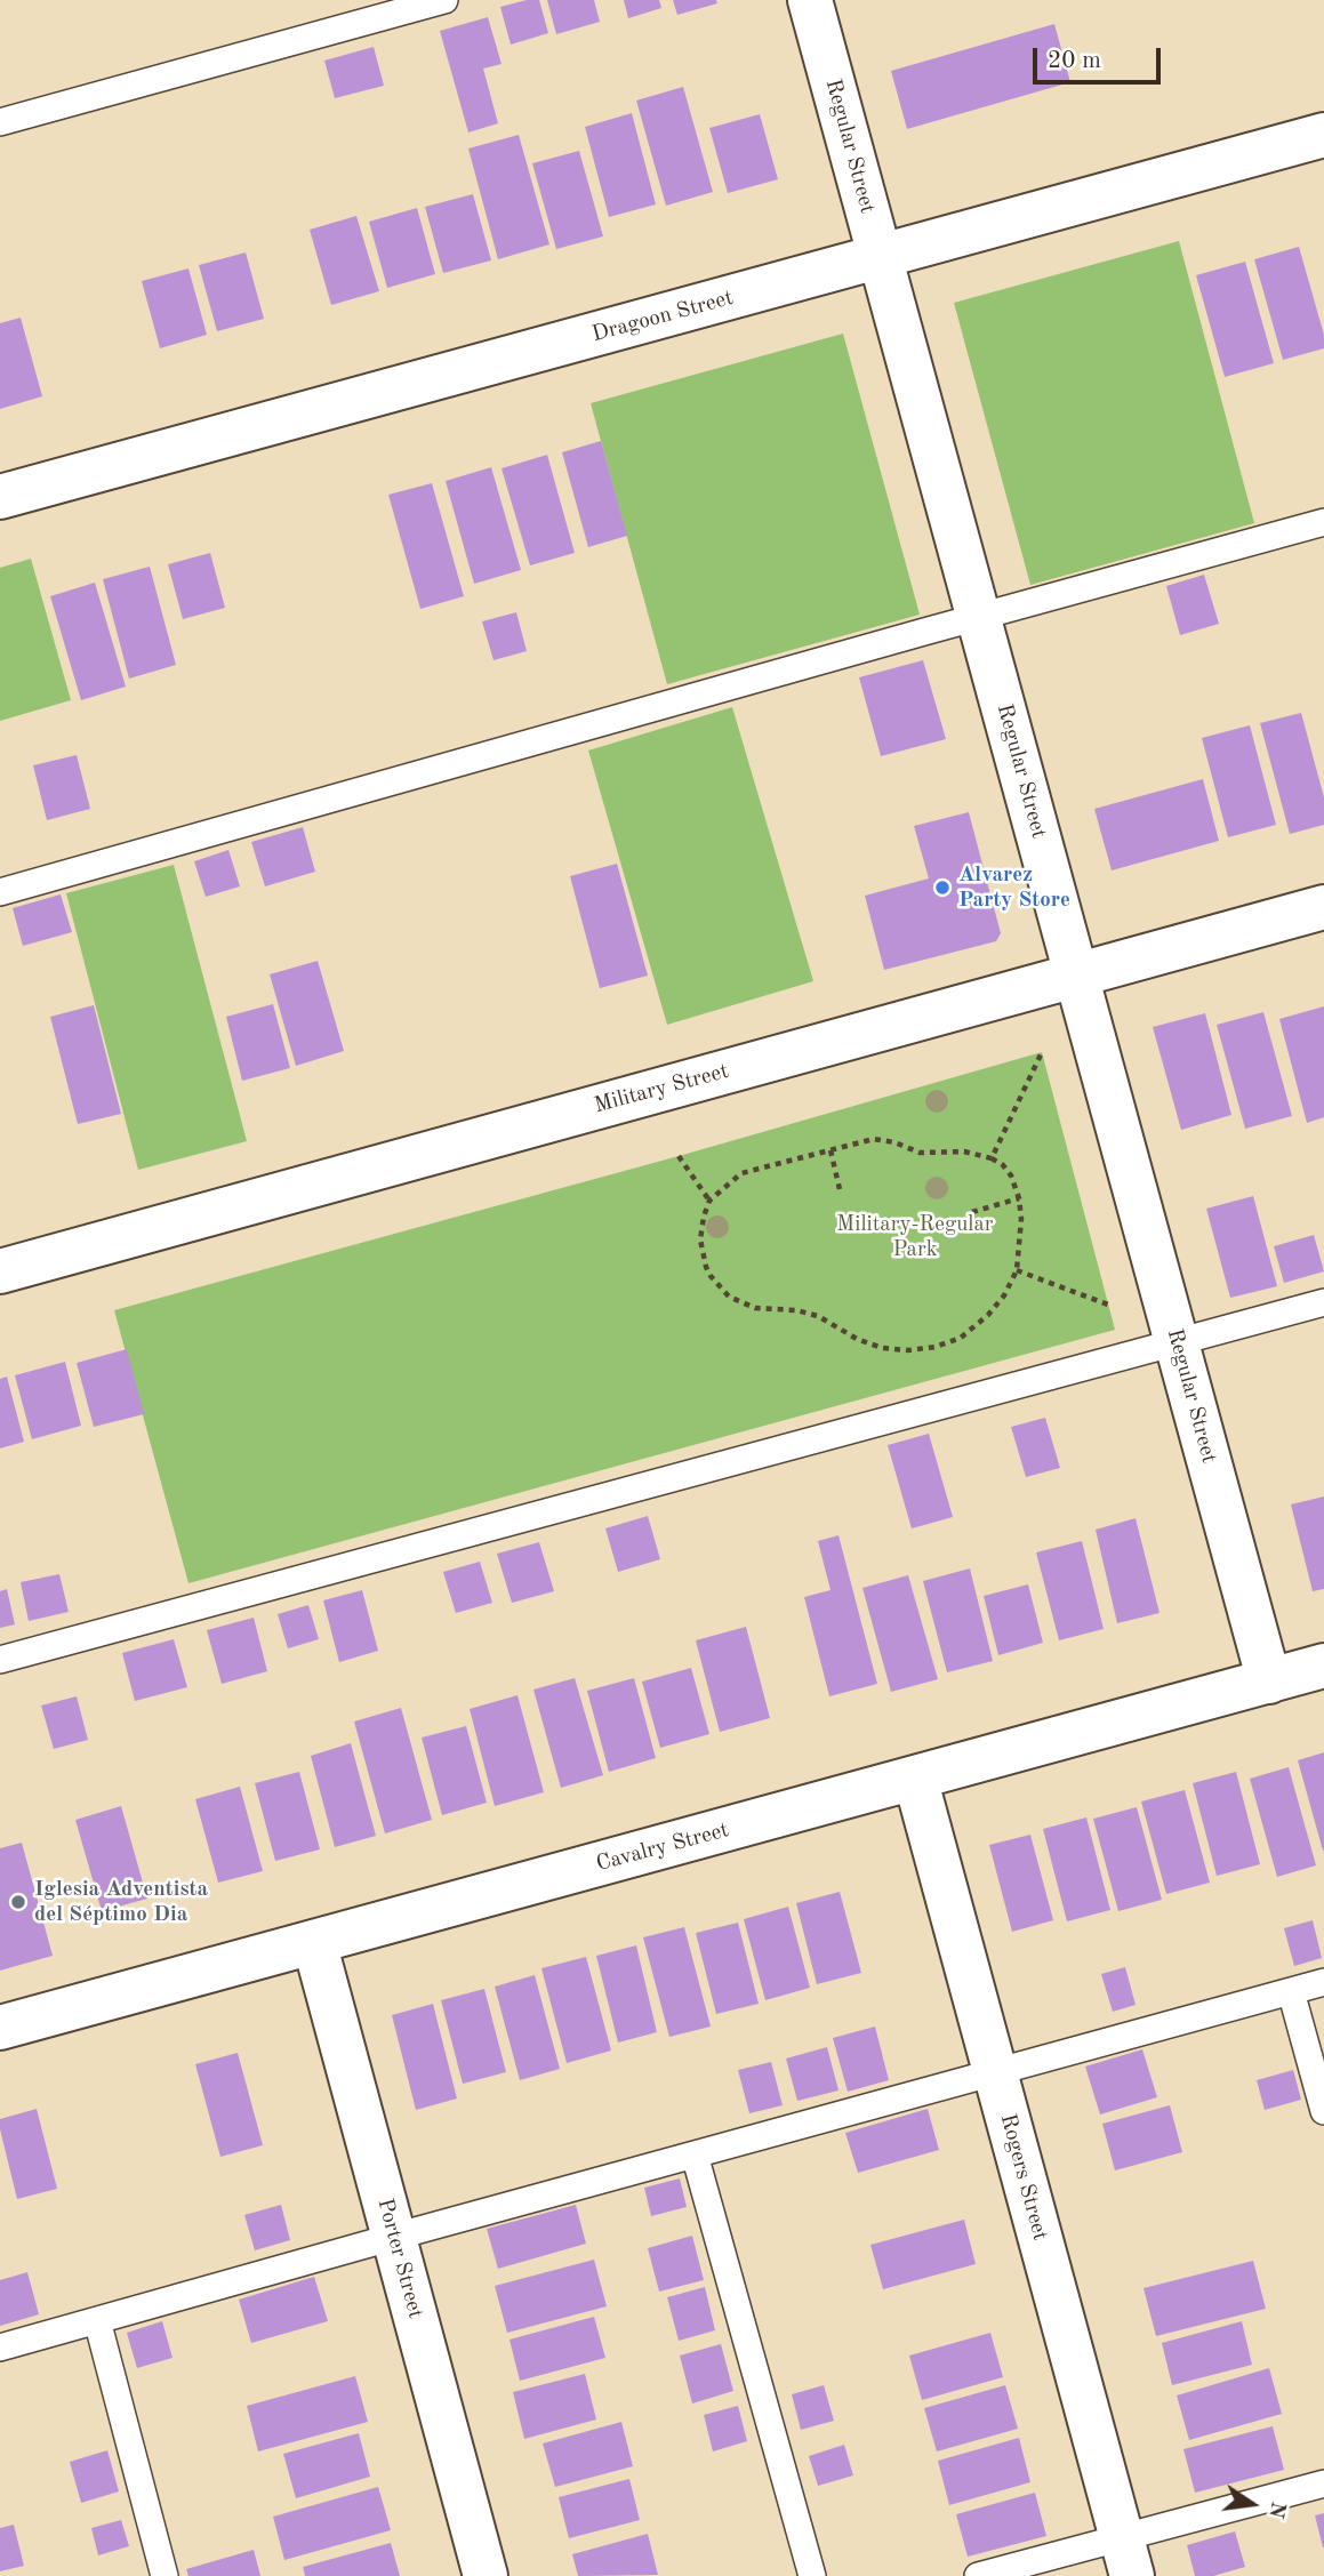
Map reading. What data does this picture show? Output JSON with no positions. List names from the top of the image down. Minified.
{"streets":{"street":["Regular Street","Dragoon Street","Military Street","Cavalry Street","Rogers Street","Porter Street"]},"crossings":[["Regular Street","Dragoon Street"],["Regular Street","Military Street"],["Regular Street","Cavalry Street"],["Cavalry Street","Rogers Street"],["Cavalry Street","Porter Street"]],"parks":["Military-Regular Park"],"places":["Alvarez Party Store","Iglesia Adventista del Séptimo Dia"],"scale_bar":"20 m","north":"right"}
